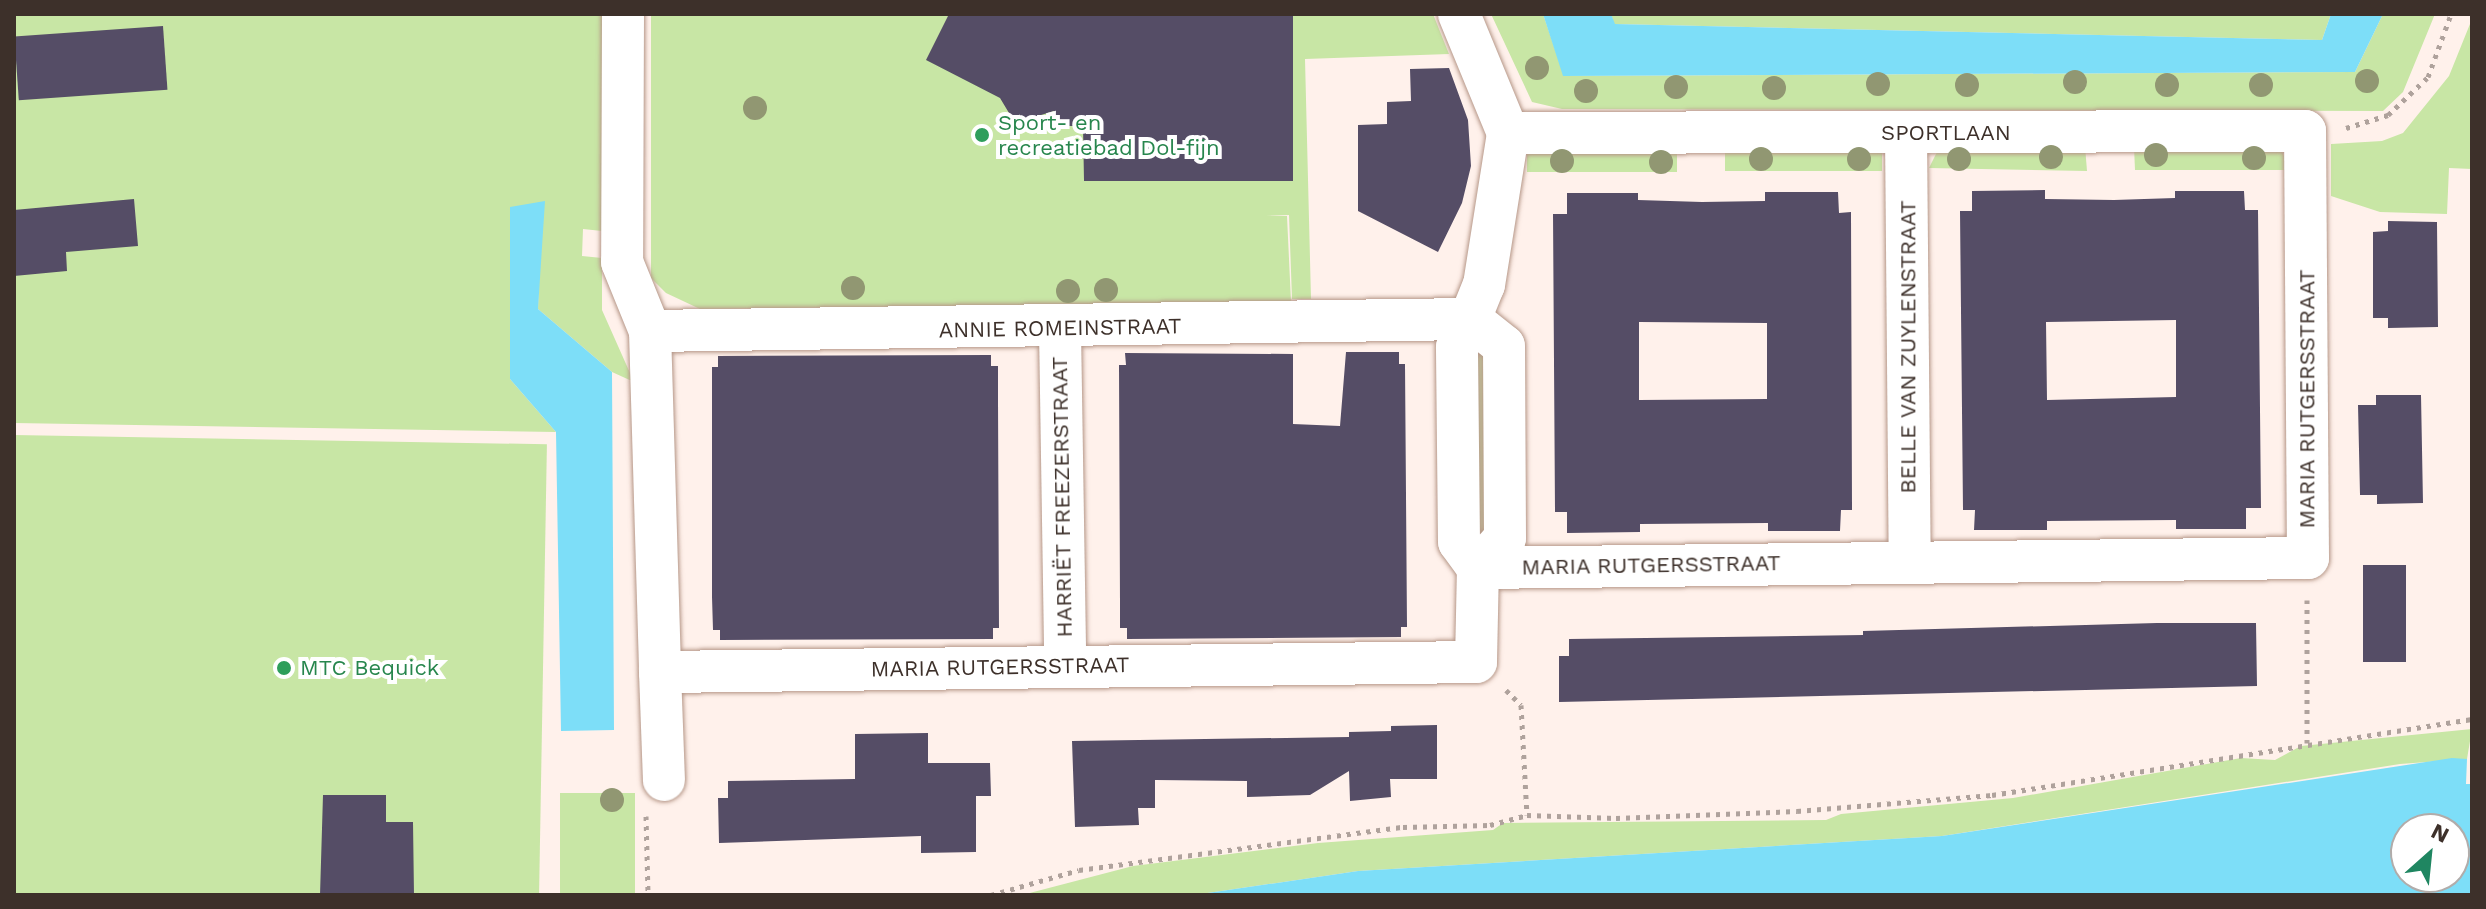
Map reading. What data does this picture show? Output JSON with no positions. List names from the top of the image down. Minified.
{"streets":{"street":["SPORTLAAN","ANNIE ROMEINSTRAAT","BELLE VAN ZUYLENSTRAAT","MARIA RUTGERSSTRAAT","HARRIËT FREEZERSTRAAT"]},"crossings":[["SPORTLAAN","BELLE VAN ZUYLENSTRAAT"],["SPORTLAAN","MARIA RUTGERSSTRAAT"],["ANNIE ROMEINSTRAAT","HARRIËT FREEZERSTRAAT"],["BELLE VAN ZUYLENSTRAAT","MARIA RUTGERSSTRAAT"],["MARIA RUTGERSSTRAAT","HARRIËT FREEZERSTRAAT"]],"places":["Sport- en recreatiebad Dol-fijn","MTC Bequick"],"north":"top right"}
